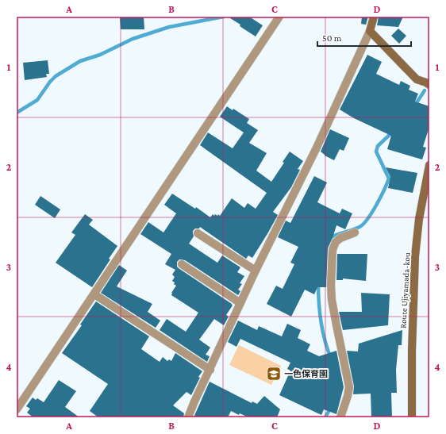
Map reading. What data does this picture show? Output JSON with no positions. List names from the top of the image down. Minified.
{"streets":{"main road":["Route Ujiyamada-kou"]},"places":{"school or university":["一色保育園"]},"scale_bar":"50 m","grid":{"columns":["A","B","C","D"],"rows":["1","2","3","4"]}}
